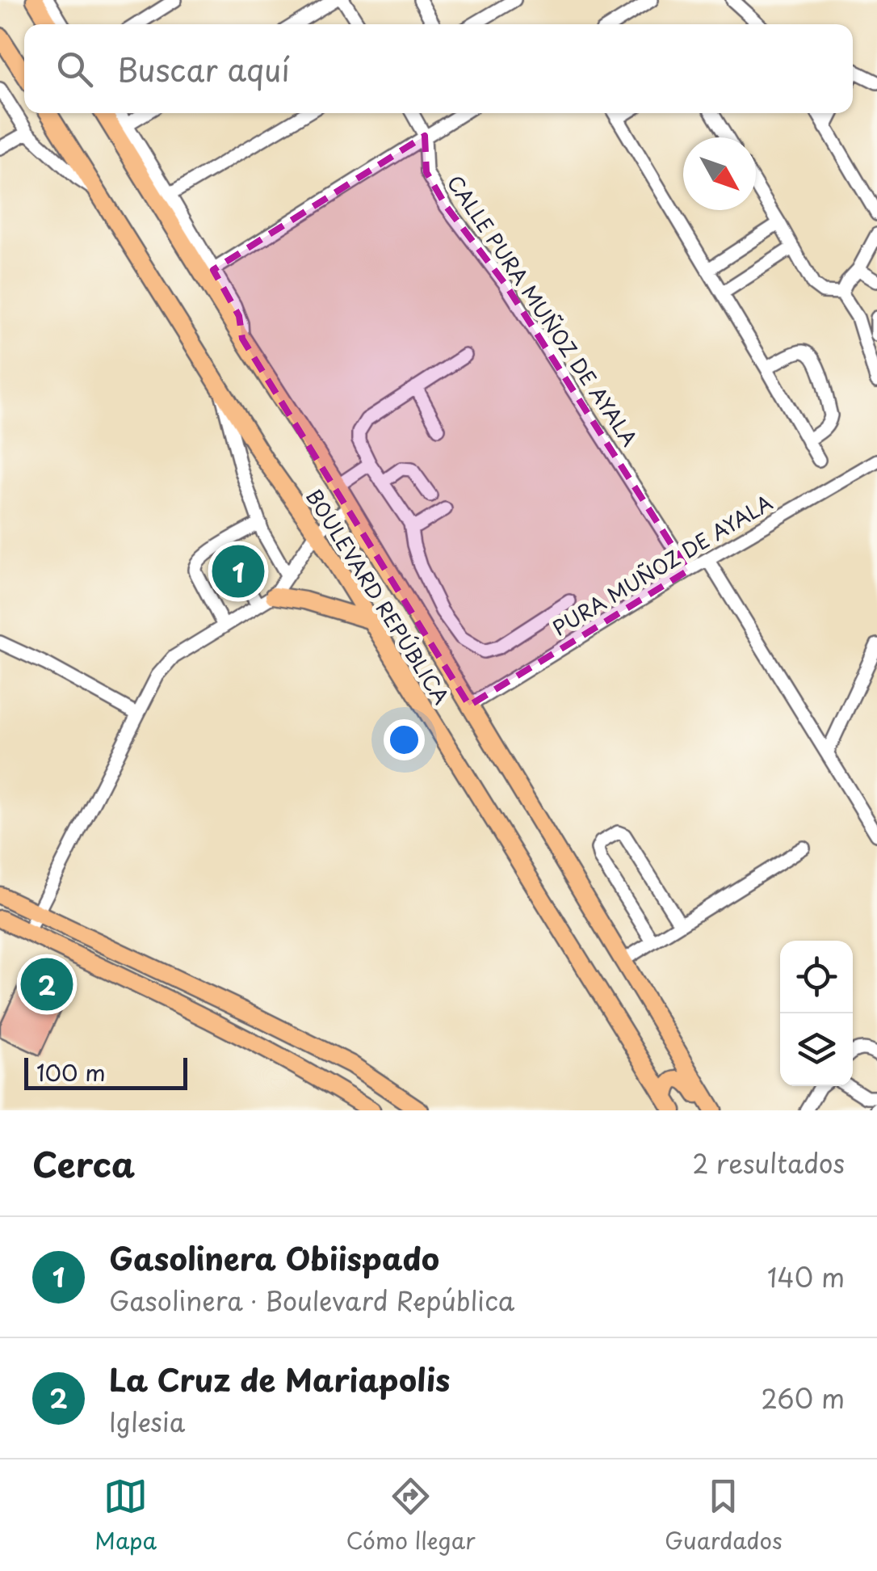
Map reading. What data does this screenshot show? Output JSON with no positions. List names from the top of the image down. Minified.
{"streets":{"main road":["BOULEVARD REPÚBLICA"],"street":["CALLE PURA MUÑOZ DE AYALA","PURA MUÑOZ DE AYALA"]},"crossings":[["CALLE PURA MUÑOZ DE AYALA","PURA MUÑOZ DE AYALA"],["PURA MUÑOZ DE AYALA","BOULEVARD REPÚBLICA"]],"scale_bar":"100 m","north":"bottom right","page":{"search":"Buscar aquí","pins":["1","2"],"scale":"100 m","heading":["Cerca","2 resultados"],"list":[{"mark":"1","name":"Gasolinera Obiispado","note":"Gasolinera · Boulevard República","value":"140 m"},{"mark":"2","name":"La Cruz de Mariapolis","note":"Iglesia","value":"260 m"}],"nav":["Mapa","Cómo llegar","Guardados"]}}
